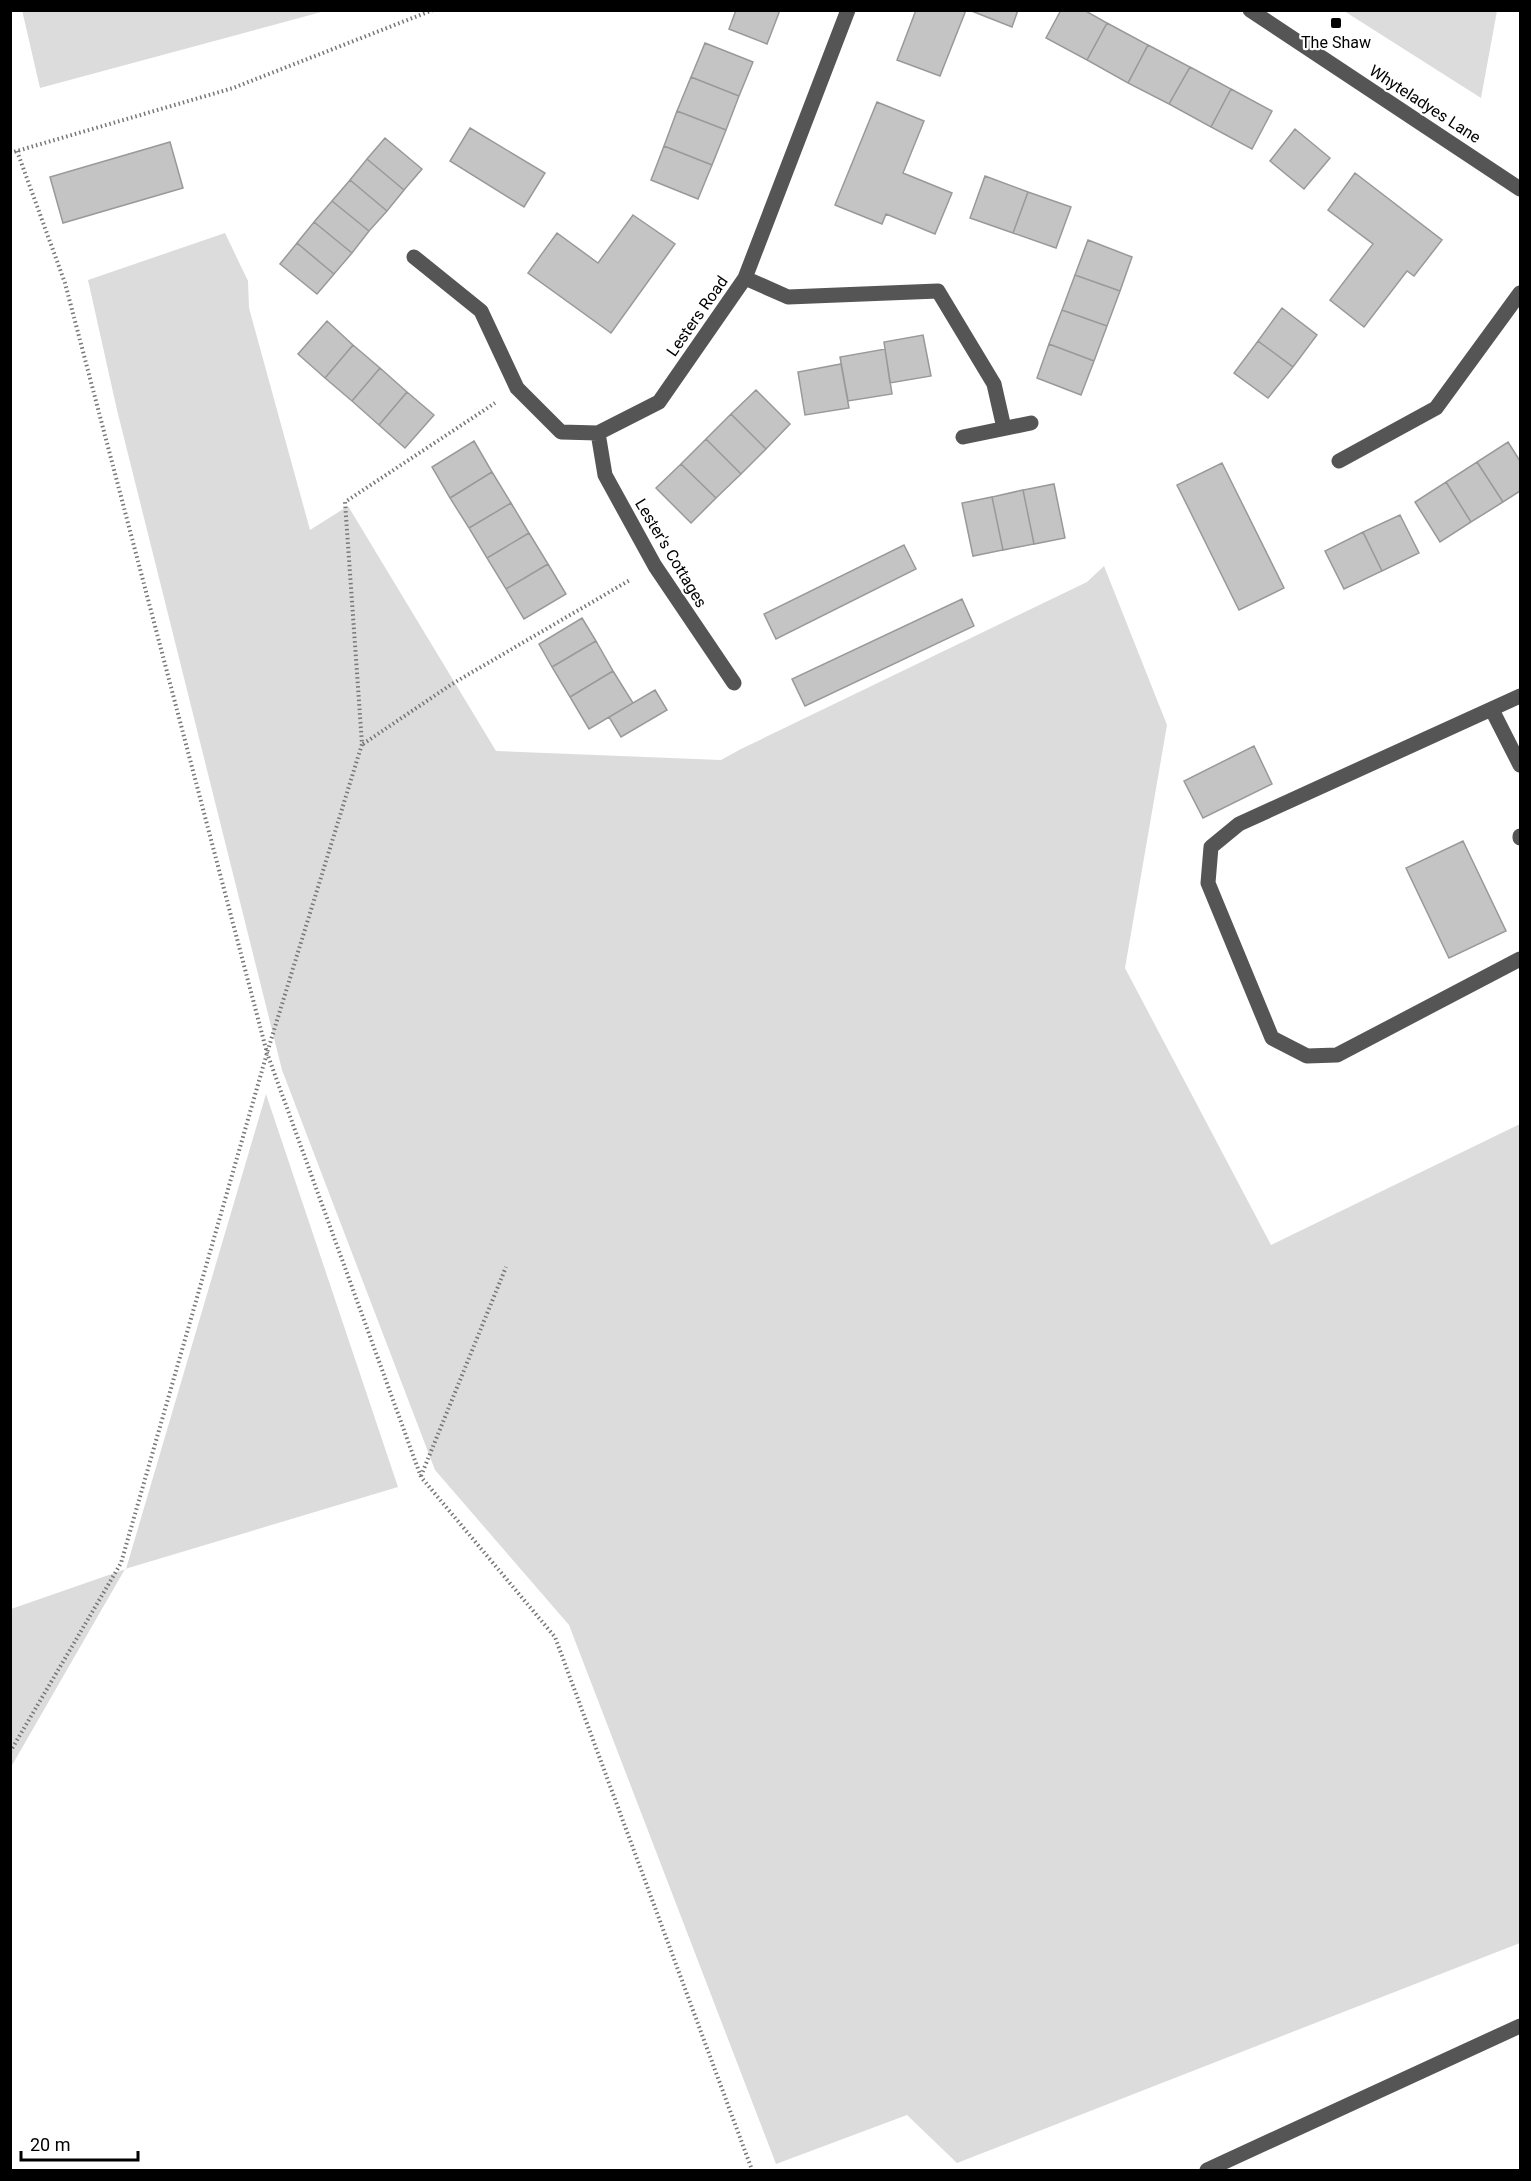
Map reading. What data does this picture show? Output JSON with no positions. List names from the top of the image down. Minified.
{"streets":{"street":["Whyteladyes Lane","Lesters Road","Lester's Cottages"]},"crossings":[["Lesters Road","Lester's Cottages"]],"places":{"transit":["The Shaw"]},"scale_bar":"20 m"}
